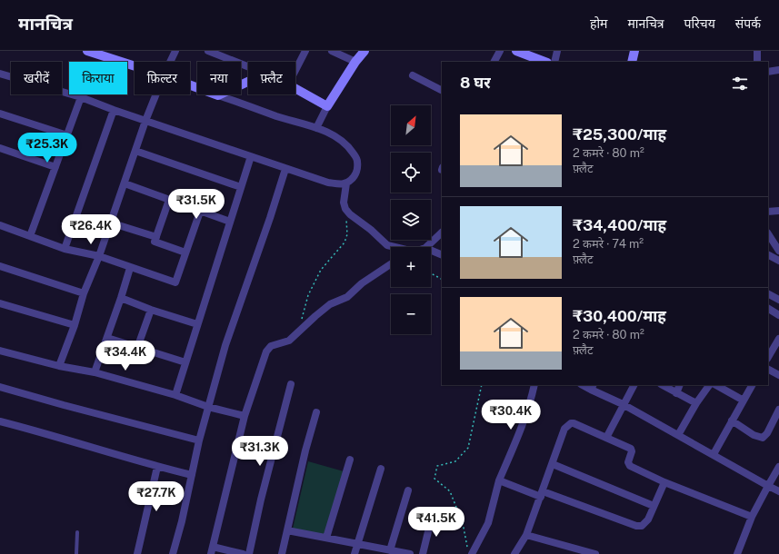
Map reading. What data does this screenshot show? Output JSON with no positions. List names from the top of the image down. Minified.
{"north":"top right","page":{"header":"मानचित्र","nav":["होम","मानचित्र","परिचय","संपर्क"],"chip":["खरीदें","किराया","फ़िल्टर","नया","फ़्लैट"],"heading":"8 घर","map_buttons":["+","−"],"list":[{"name":"₹25,300/माह","note":"2 कमरे · 80 m² · फ़्लैट"},{"name":"₹34,400/माह","note":"2 कमरे · 74 m² · फ़्लैट"},{"name":"₹30,400/माह","note":"2 कमरे · 80 m² · फ़्लैट"}],"price":["₹25.3K","₹31.5K","₹26.4K","₹34.4K","₹30.4K","₹31.3K","₹27.7K","₹41.5K"]}}
